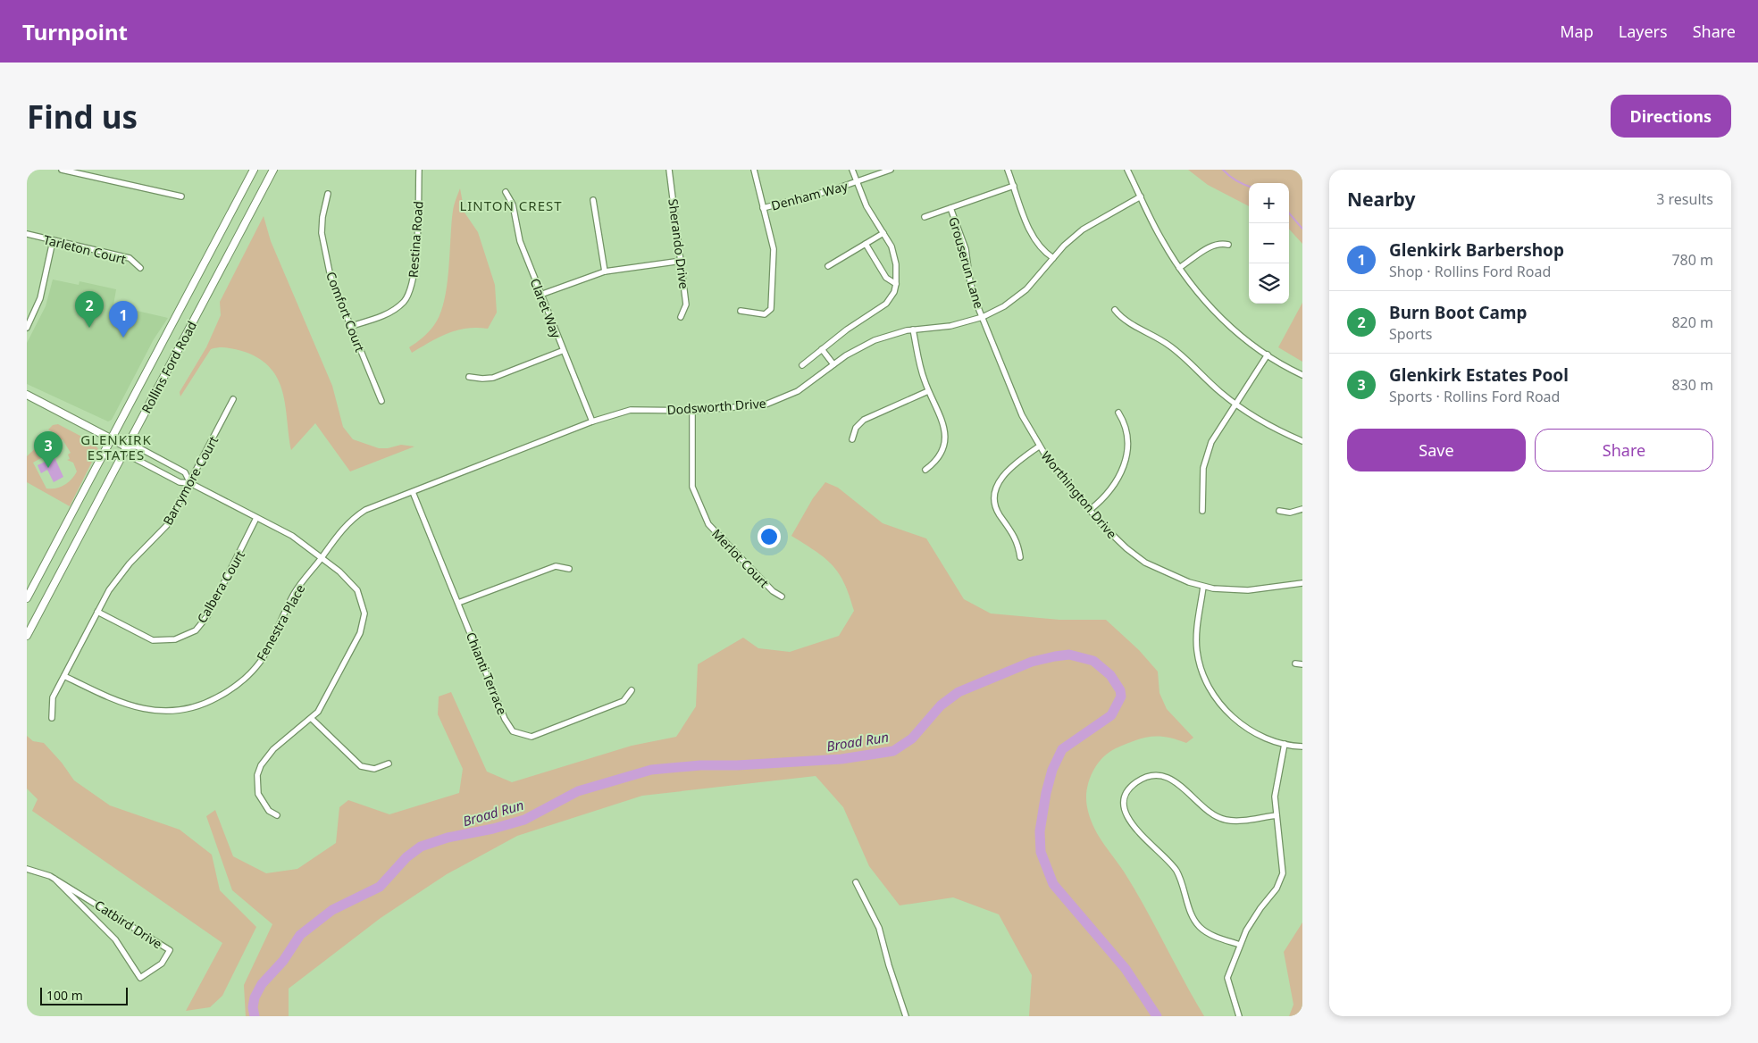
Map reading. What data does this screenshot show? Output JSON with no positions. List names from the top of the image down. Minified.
{"streets":{"main road":["Rollins Ford Road"],"street":["Denham Way","Restina Road","Sherando Drive","Tarleton Court","Grouserun Lane","Claret Way","Comfort Court","Dodsworth Drive","Barrymore Court","Worthington Drive","Merlot Court","Calbera Court","Fenestra Place","Chianti Terrace","Catbird Drive"]},"crossings":[["Restina Road","Comfort Court"],["Grouserun Lane","Dodsworth Drive"],["Grouserun Lane","Worthington Drive"],["Claret Way","Dodsworth Drive"],["Dodsworth Drive","Worthington Drive"],["Dodsworth Drive","Merlot Court"],["Dodsworth Drive","Fenestra Place"],["Dodsworth Drive","Chianti Terrace"],["Barrymore Court","Calbera Court"],["Barrymore Court","Fenestra Place"]],"districts":["LINTON CREST","GLENKIRK ESTATES"],"water":["Broad Run"],"scale_bar":"100 m","page":{"header":"Turnpoint","nav":["Map","Layers","Share"],"buttons":["Directions",["Save","Share"]],"title":"Find us","heading":["Nearby","3 results"],"map_buttons":["+","−"],"list":[{"mark":"1","name":"Glenkirk Barbershop","note":"Shop · Rollins Ford Road","value":"780 m"},{"mark":"2","name":"Burn Boot Camp","note":"Sports","value":"820 m"},{"mark":"3","name":"Glenkirk Estates Pool","note":"Sports · Rollins Ford Road","value":"830 m"}],"pins":["2","1","3"],"scale":"100 m"}}
